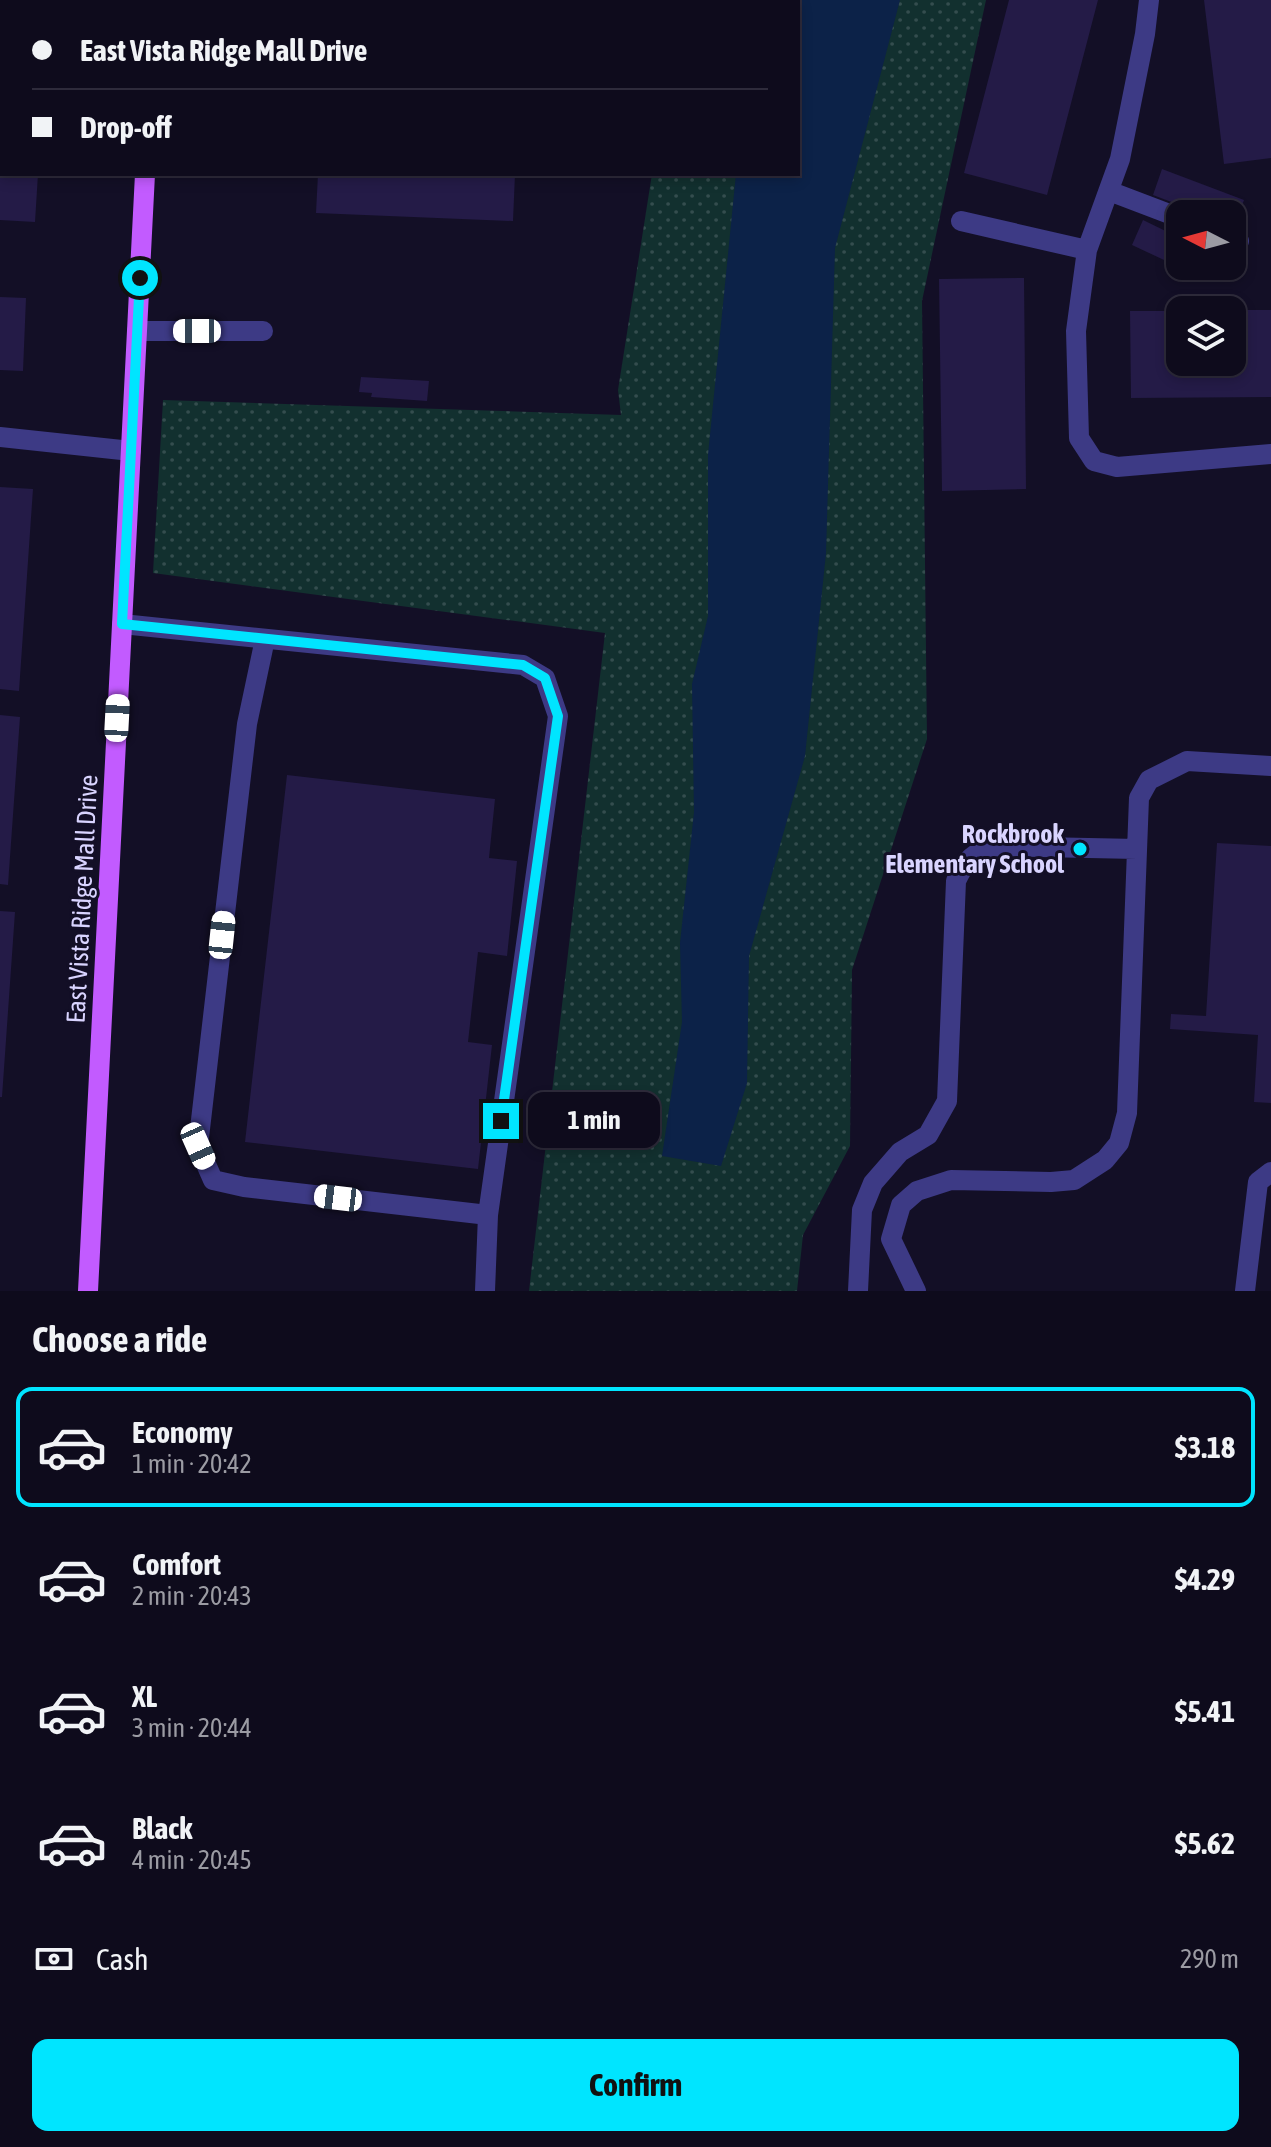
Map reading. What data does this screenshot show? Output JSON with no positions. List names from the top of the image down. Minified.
{"streets":{"main road":["East Vista Ridge Mall Drive"]},"places":["Rockbrook Elementary School"],"north":"left","page":{"banner":["East Vista Ridge Mall Drive","Drop-off"],"bubble":"1 min","heading":"Choose a ride","list":[{"name":"Economy","note":"1 min · 20:42","value":"$3.18"},{"name":"Comfort","note":"2 min · 20:43","value":"$4.29"},{"name":"XL","note":"3 min · 20:44","value":"$5.41"},{"name":"Black","note":"4 min · 20:45","value":"$5.62"}],"pay":["Cash","290 m"],"buttons":"Confirm"}}
